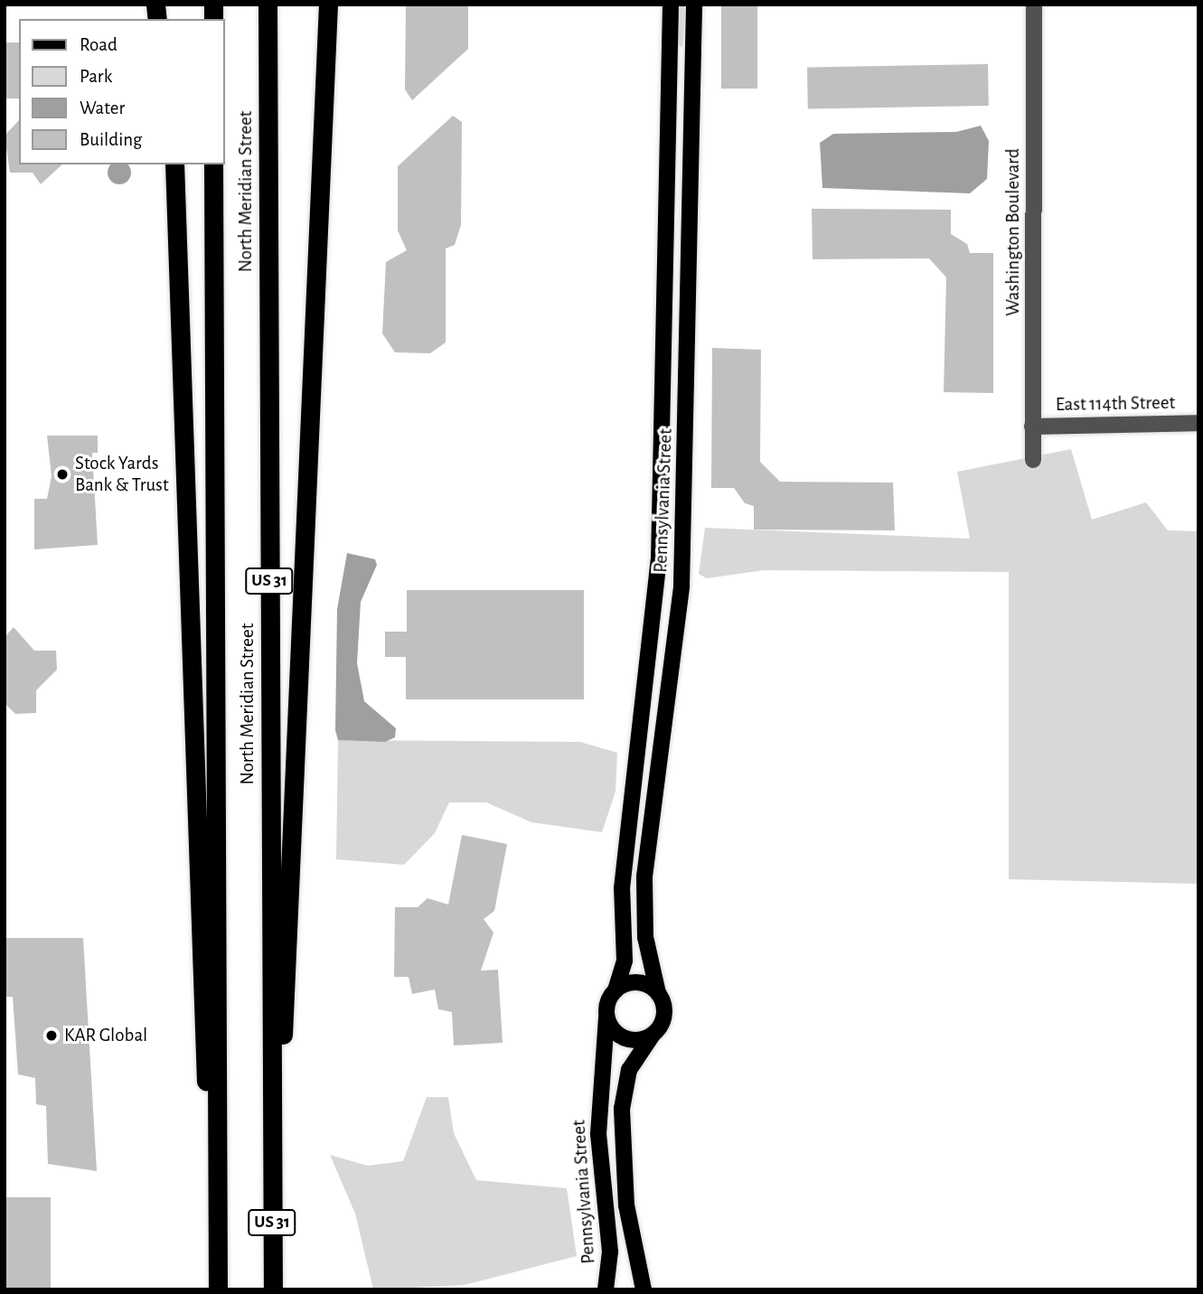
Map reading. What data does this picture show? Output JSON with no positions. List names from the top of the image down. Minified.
{"streets":{"highway":["North Meridian Street","US 31"],"main road":["Pennsylvania Street"],"street":["Washington Boulevard","East 114th Street"]},"crossings":[["Washington Boulevard","East 114th Street"]],"places":["Stock Yards Bank & Trust","KAR Global"],"legend":["Road","Park","Water","Building"]}
